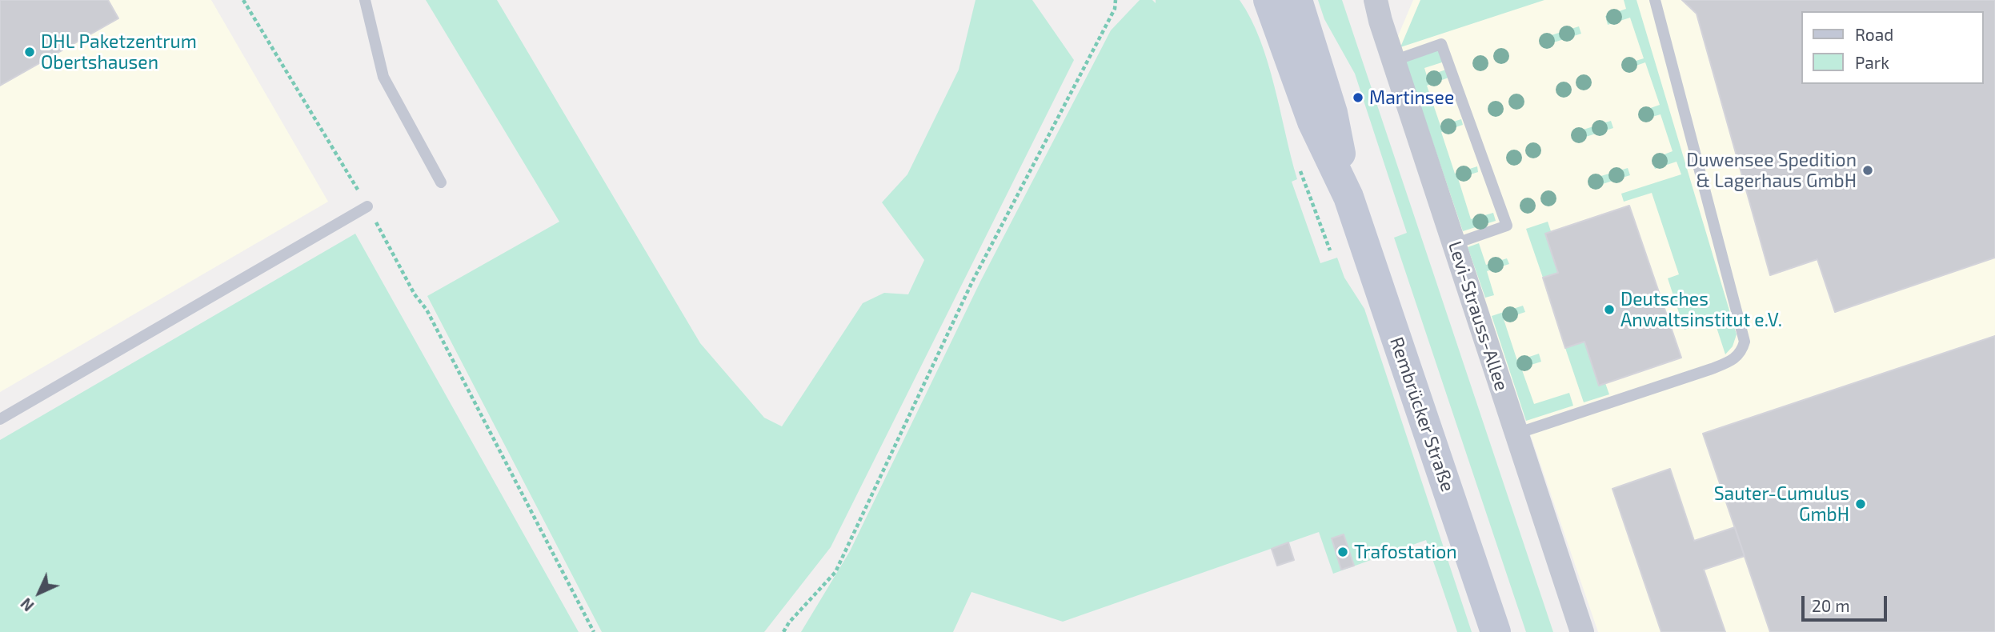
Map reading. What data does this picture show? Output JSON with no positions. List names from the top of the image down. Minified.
{"streets":{"main road":["Rembrücker Straße"],"street":["Levi-Strauss-Allee"]},"places":["DHL Paketzentrum Obertshausen","Martinsee","Duwensee Spedition & Lagerhaus GmbH","Deutsches Anwaltsinstitut e.V.","Sauter-Cumulus GmbH","Trafostation"],"legend":["Road","Park"],"scale_bar":"20 m","north":"bottom left"}
